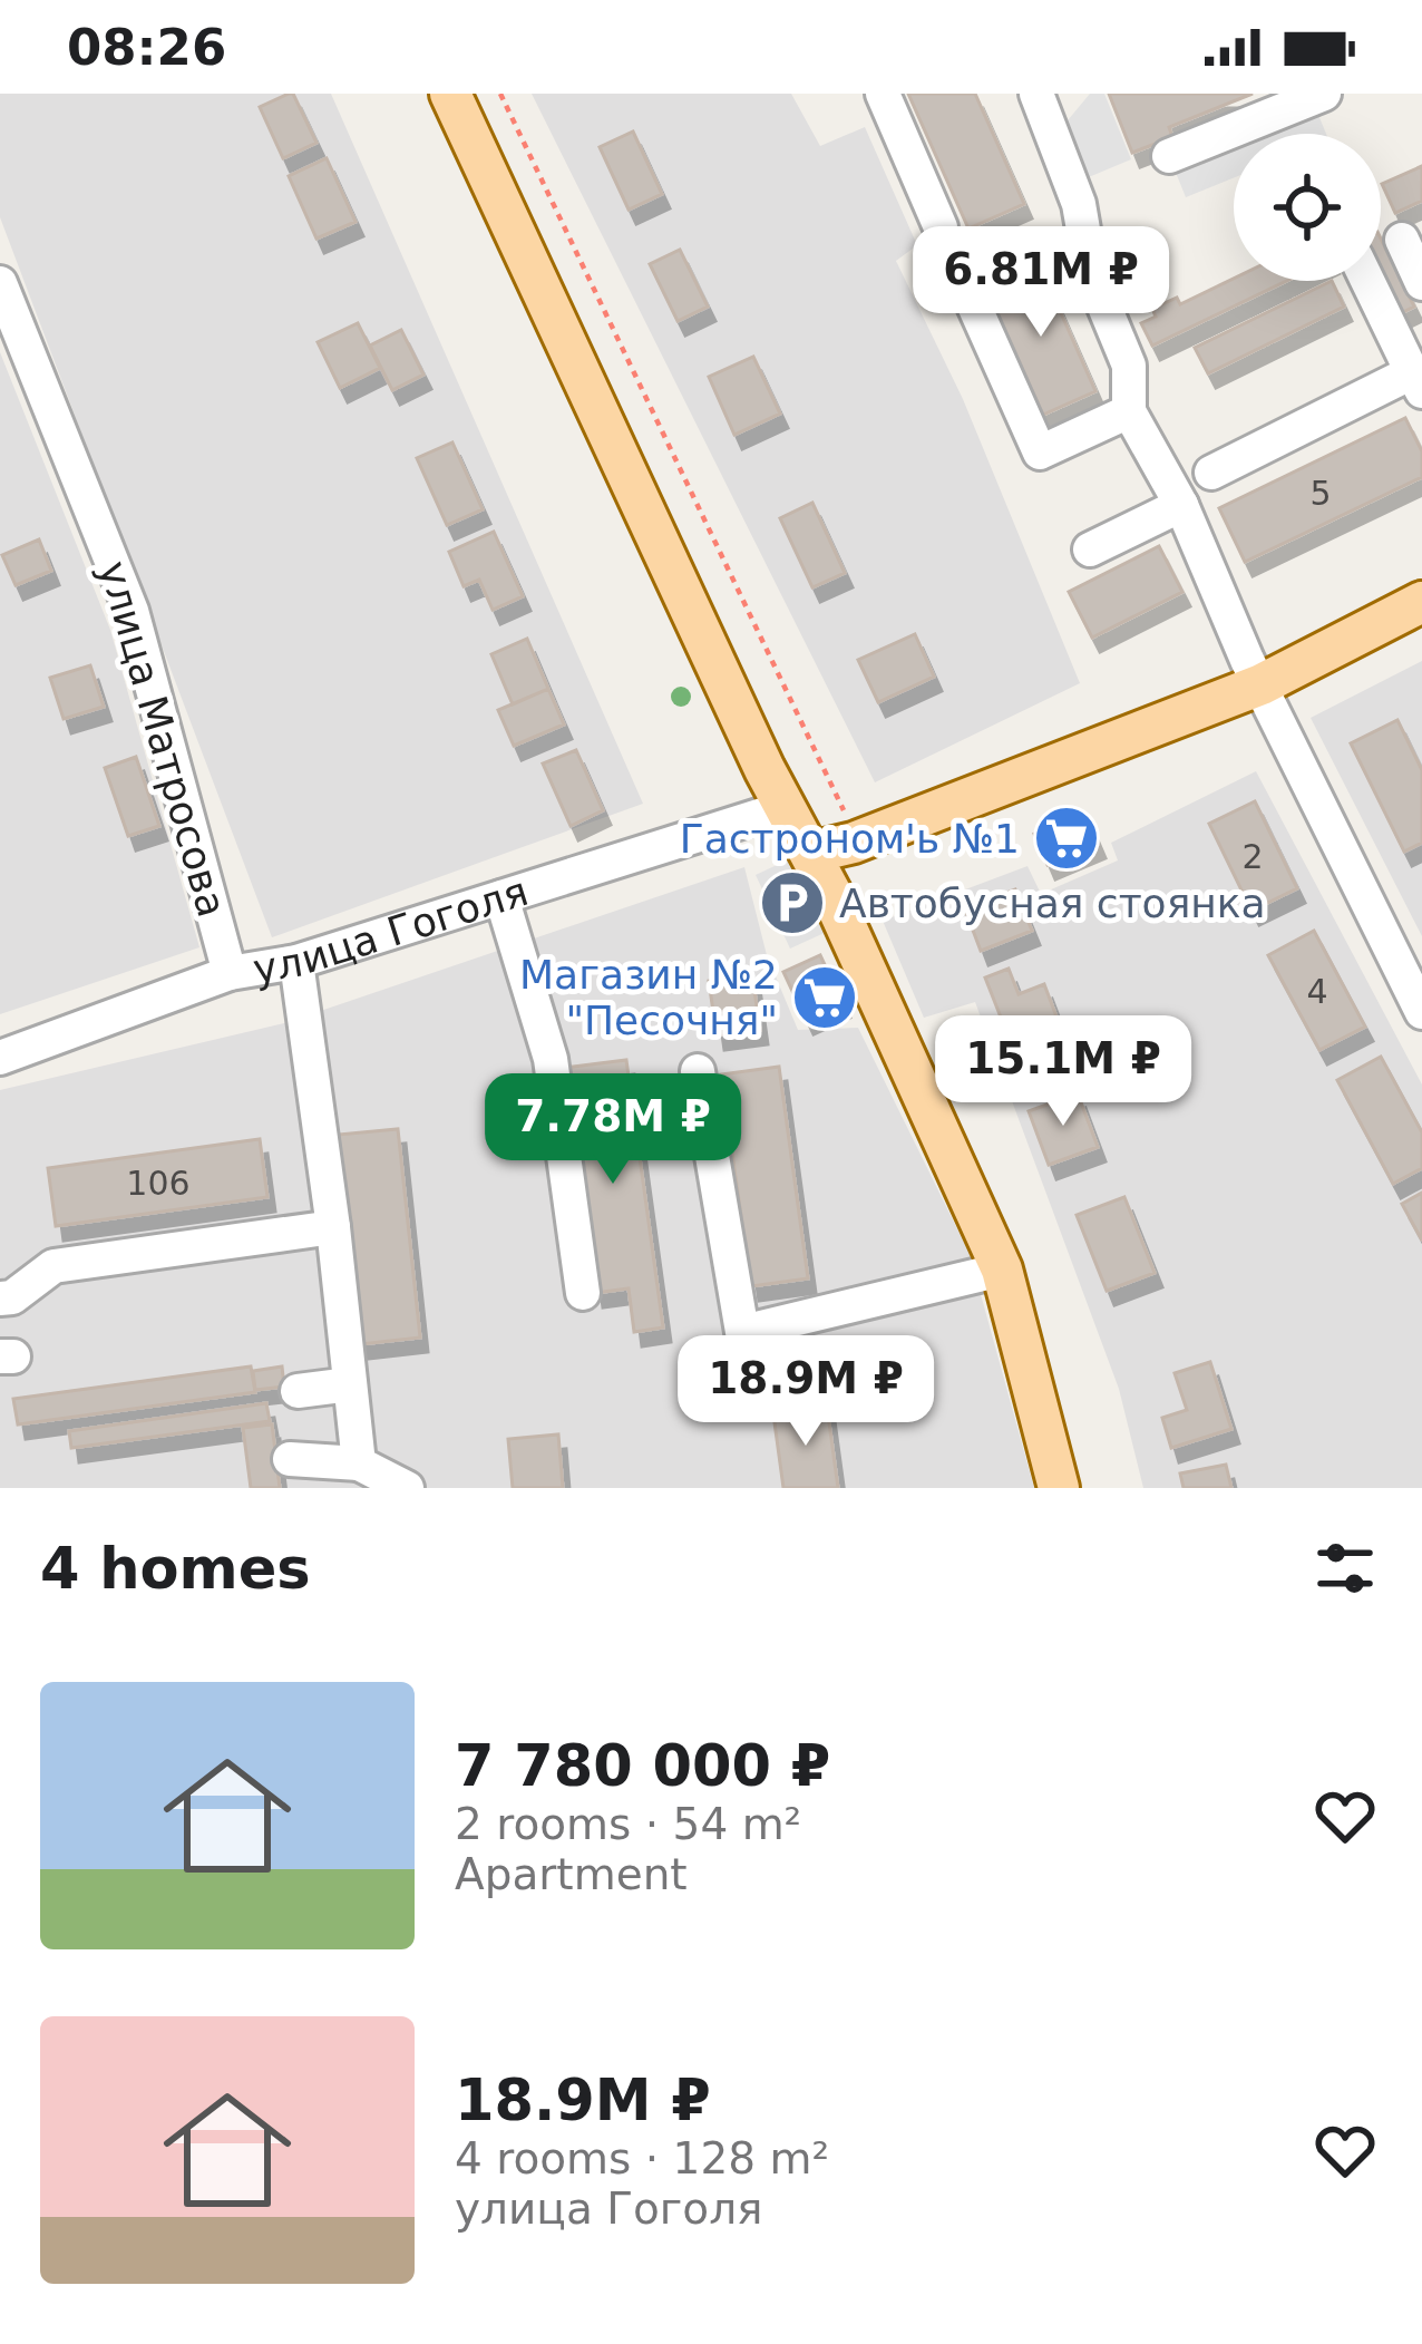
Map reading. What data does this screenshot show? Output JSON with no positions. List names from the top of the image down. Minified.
{"streets":{"street":["улица Матросова","улица Гоголя"]},"crossings":[["улица Матросова","улица Гоголя"]],"places":{"supermarket":["Гастроном'ь №1","Магазин №2 \"Песочня\""],"parking":["Автобусная стоянка"]},"house_numbers":["5","2","4","106"],"page":{"status":"08:26","price":["6.81M ₽","15.1M ₽","7.78M ₽","18.9M ₽"],"heading":"4 homes","list":[{"name":"7 780 000 ₽","note":"2 rooms · 54 m² · Apartment"},{"name":"18.9M ₽","note":"4 rooms · 128 m² · улица Гоголя"}]}}
